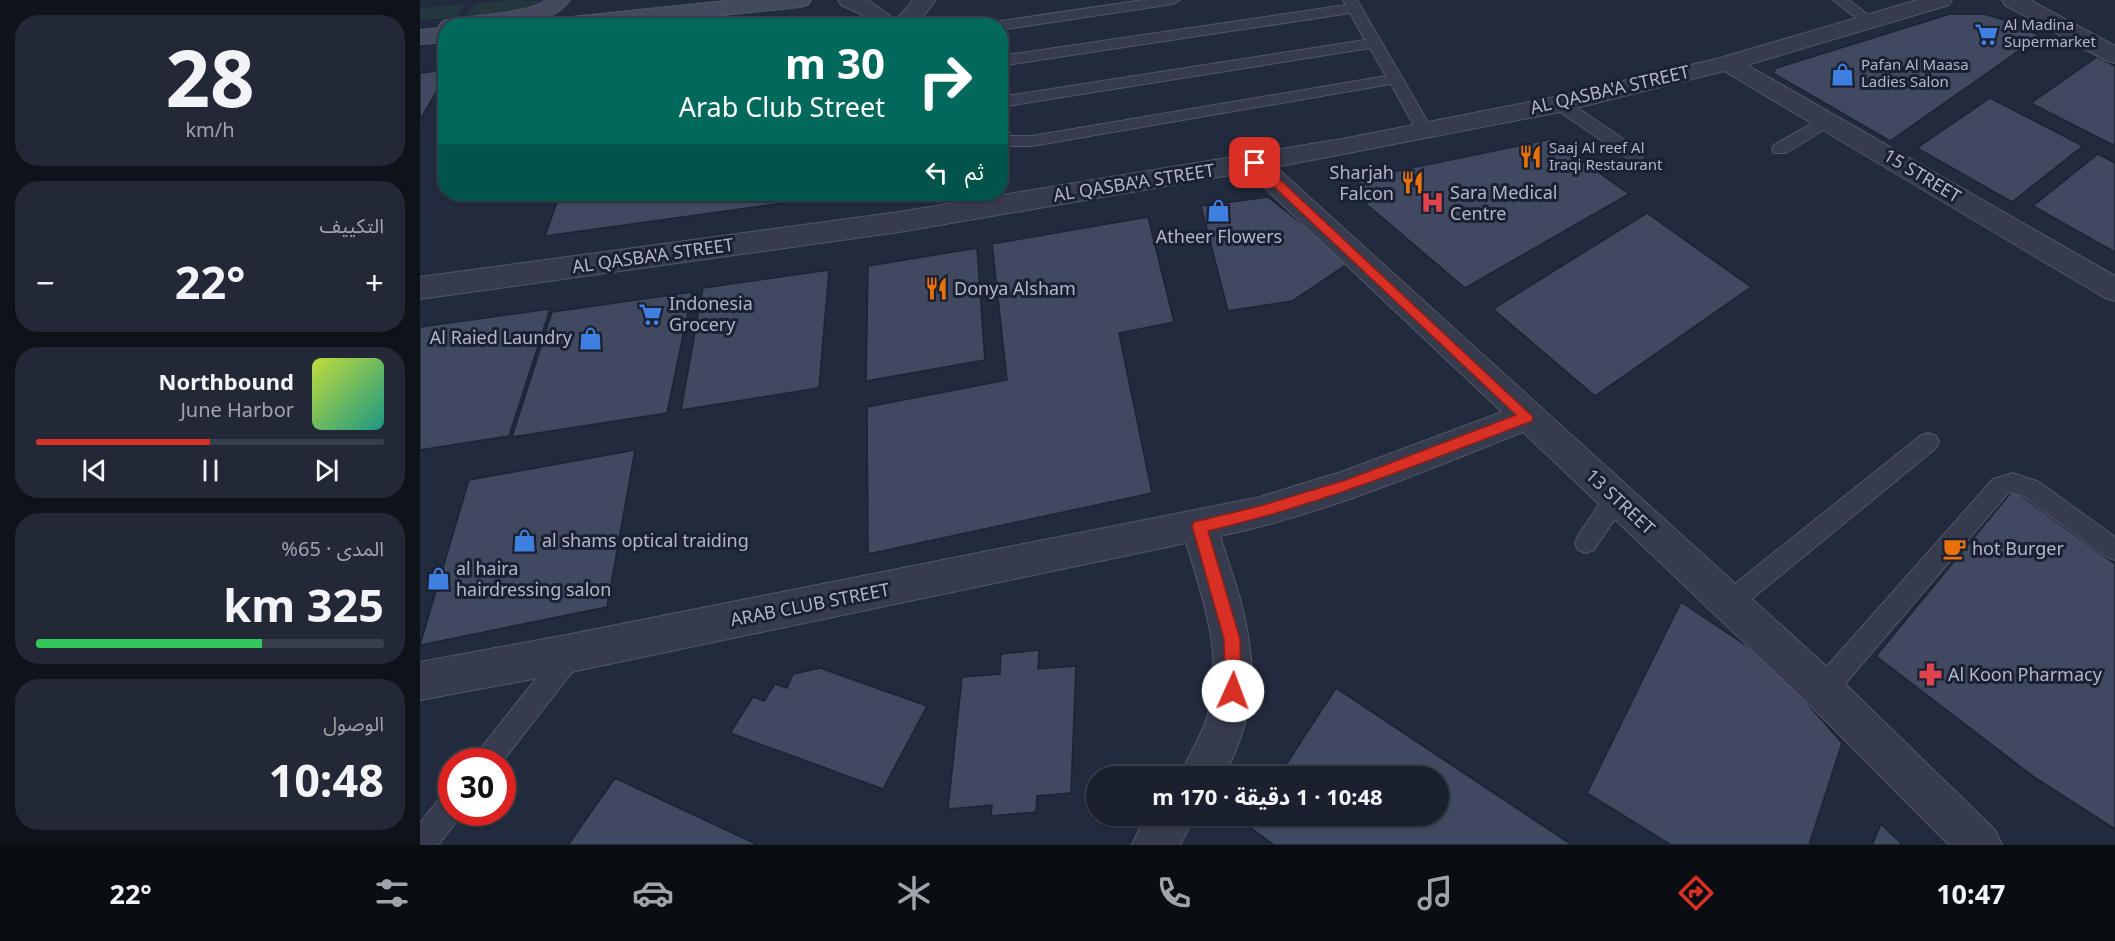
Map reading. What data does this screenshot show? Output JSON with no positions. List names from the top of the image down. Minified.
{"streets":{"street":["AL QASBA'A STREET","15 STREET","13 STREET","ARAB CLUB STREET"]},"crossings":[["AL QASBA'A STREET","15 STREET"],["AL QASBA'A STREET","13 STREET"],["13 STREET","ARAB CLUB STREET"]],"places":{"supermarket":["Al Madina Supermarket","Indonesia Grocery"],"shop":["Pafan Al Maasa Ladies Salon","Atheer Flowers","Al Raied Laundry","al shams optical traiding","al haira hairdressing salon"],"restaurant":["Saaj Al reef Al Iraqi Restaurant","Sharjah Falcon","Donya Alsham"],"hospital":["Sara Medical Centre"],"cafe":["hot Burger"],"pharmacy":["Al Koon Pharmacy"]},"page":{"tile":[["28","km/h"],"التكييف",["المدى · 65%","325 km"],["الوصول","10:48"]],"turn":["30 m","Arab Club Street"],"then":"ثم","heat":["−","22°","+"],"song":["Northbound","June Harbor"],"limit":"30","trip":"10:48 · 1 دقيقة · 170 m","tabs":["10:47","22°"]}}
